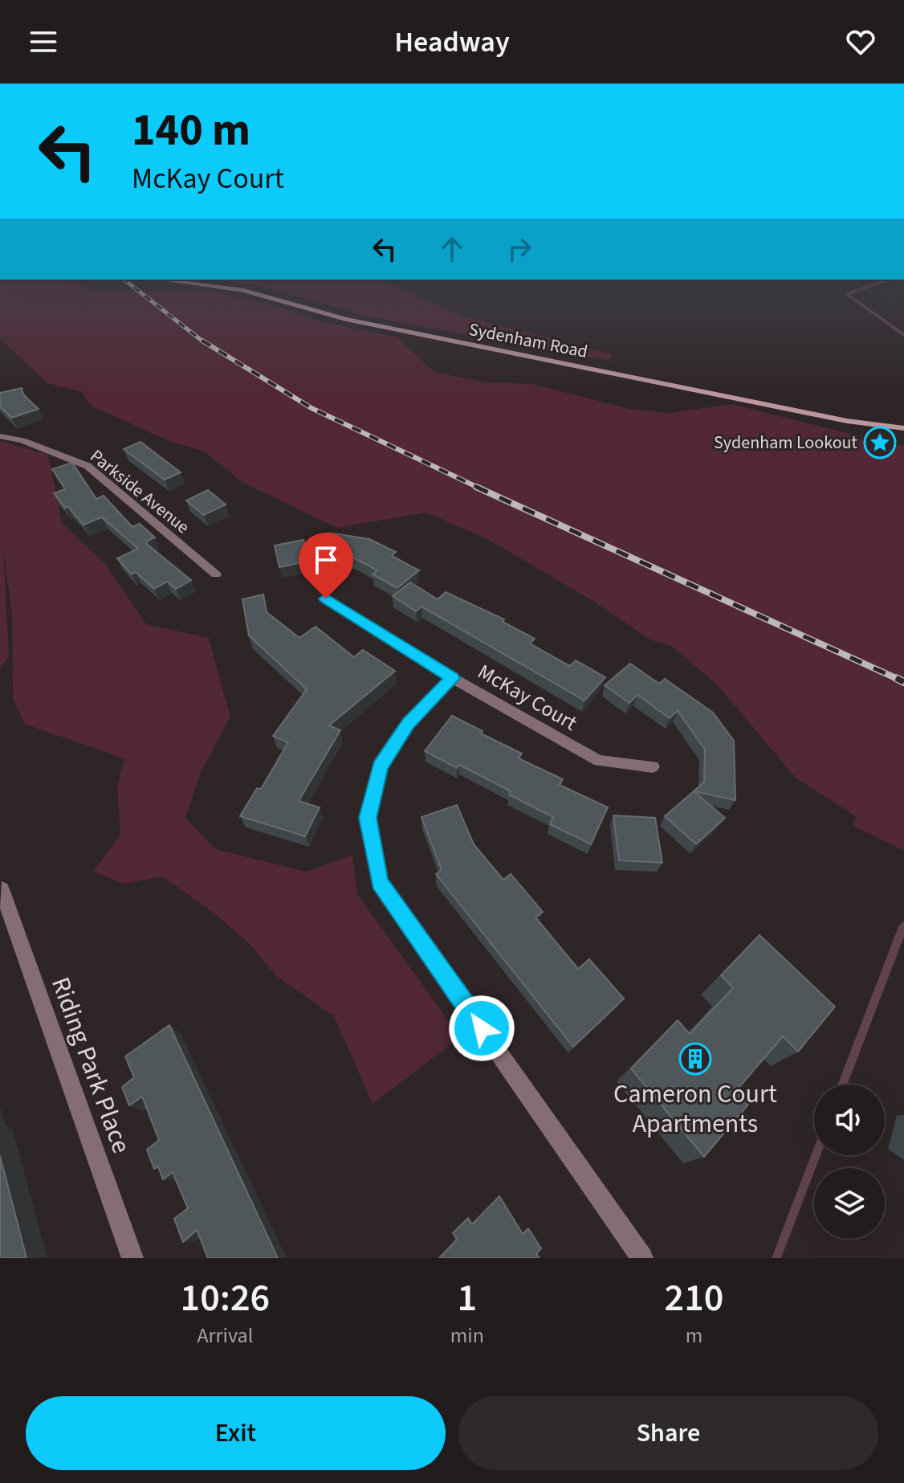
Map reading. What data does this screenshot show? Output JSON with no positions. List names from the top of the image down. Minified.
{"streets":{"main road":["Sydenham Road"],"street":["Parkside Avenue","McKay Court","Riding Park Place"]},"places":{"place":["Sydenham Lookout"],"building":["Cameron Court Apartments"]},"page":{"header":"Headway","turn":["140 m","McKay Court"],"eta":["10:26","Arrival","1","min","210","m"],"buttons":["Exit","Share"]}}
